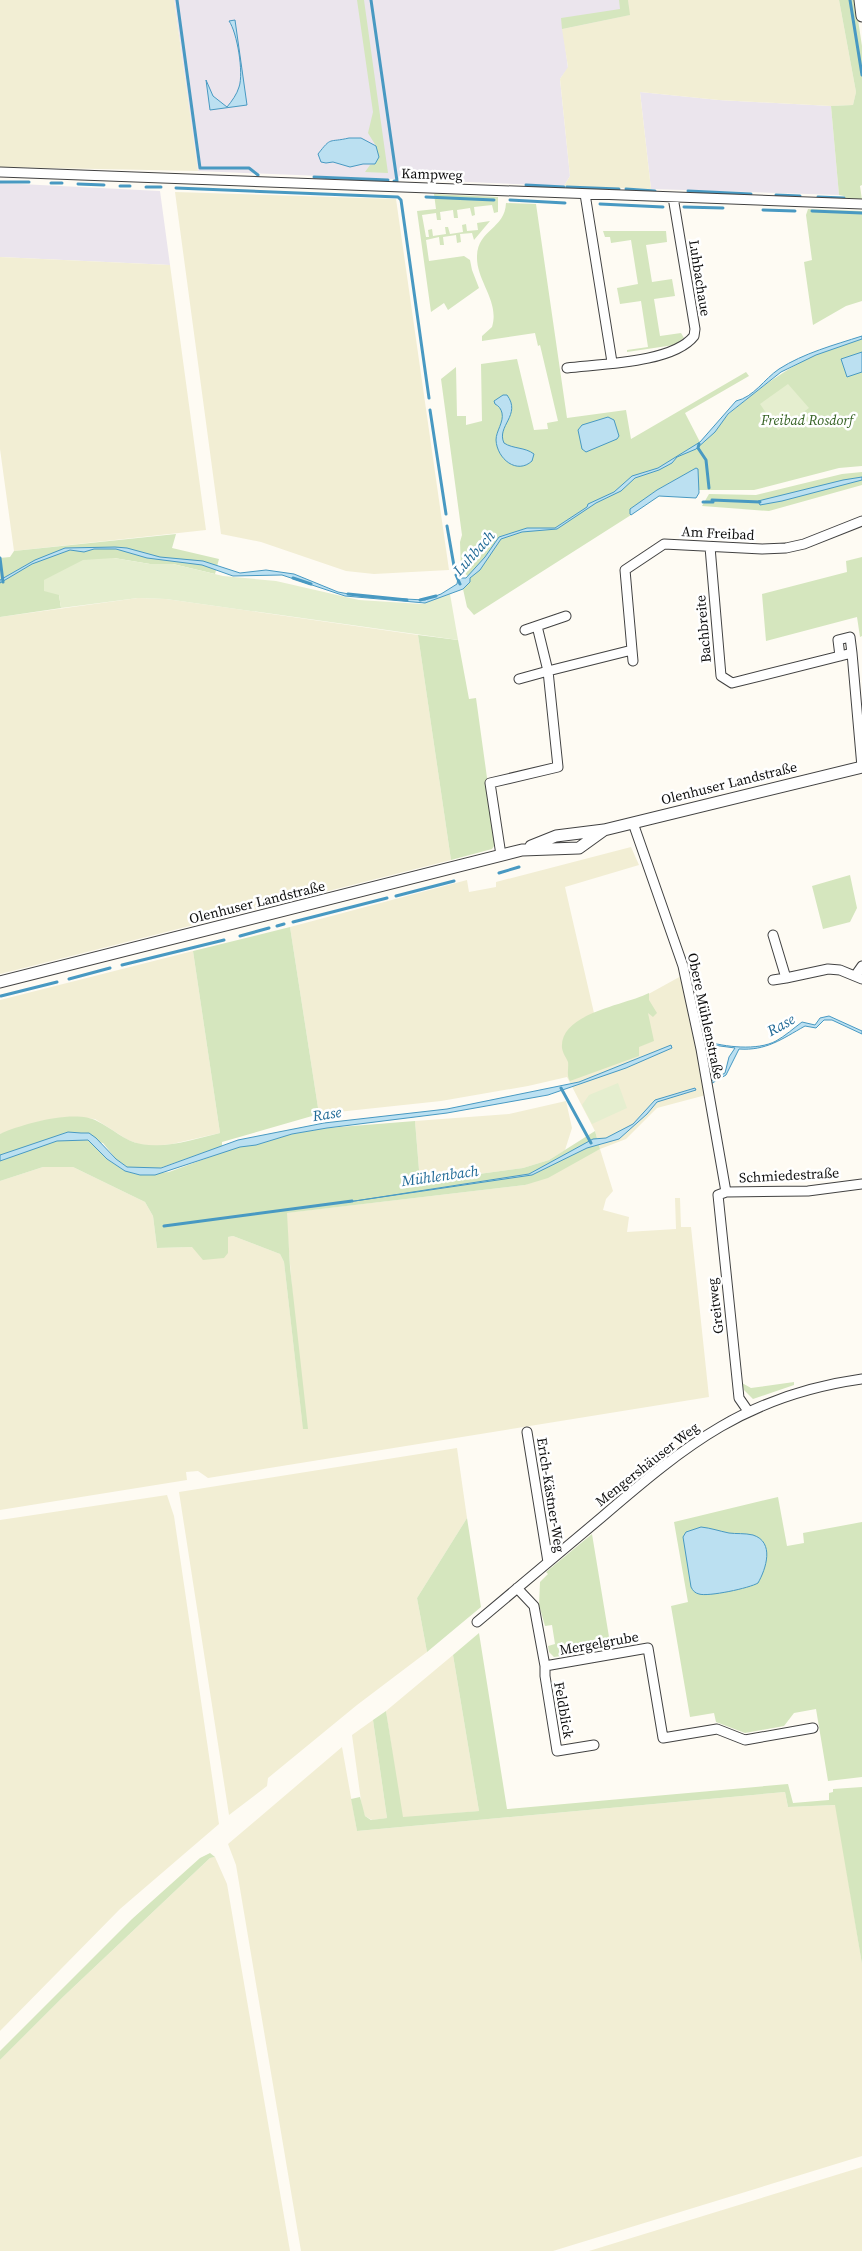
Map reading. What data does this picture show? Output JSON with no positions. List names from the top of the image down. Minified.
{"streets":{"street":["Kampweg","Luhbachaue","Am Freibad","Bachbreite","Olenhuser Landstraße","Obere Mühlenstraße","Schmiedestraße","Greitweg","Mengershäuser Weg","Erich-Kästner-Weg","Mergelgrube","Feldblick"]},"crossings":[["Kampweg","Luhbachaue"],["Am Freibad","Bachbreite"],["Olenhuser Landstraße","Obere Mühlenstraße"],["Obere Mühlenstraße","Schmiedestraße"],["Obere Mühlenstraße","Greitweg"],["Schmiedestraße","Greitweg"],["Greitweg","Mengershäuser Weg"],["Mengershäuser Weg","Erich-Kästner-Weg"],["Mengershäuser Weg","Mergelgrube"],["Mergelgrube","Feldblick"]],"water":["Luhbach","Rase","Mühlenbach"],"parks":["Freibad Rosdorf"]}
